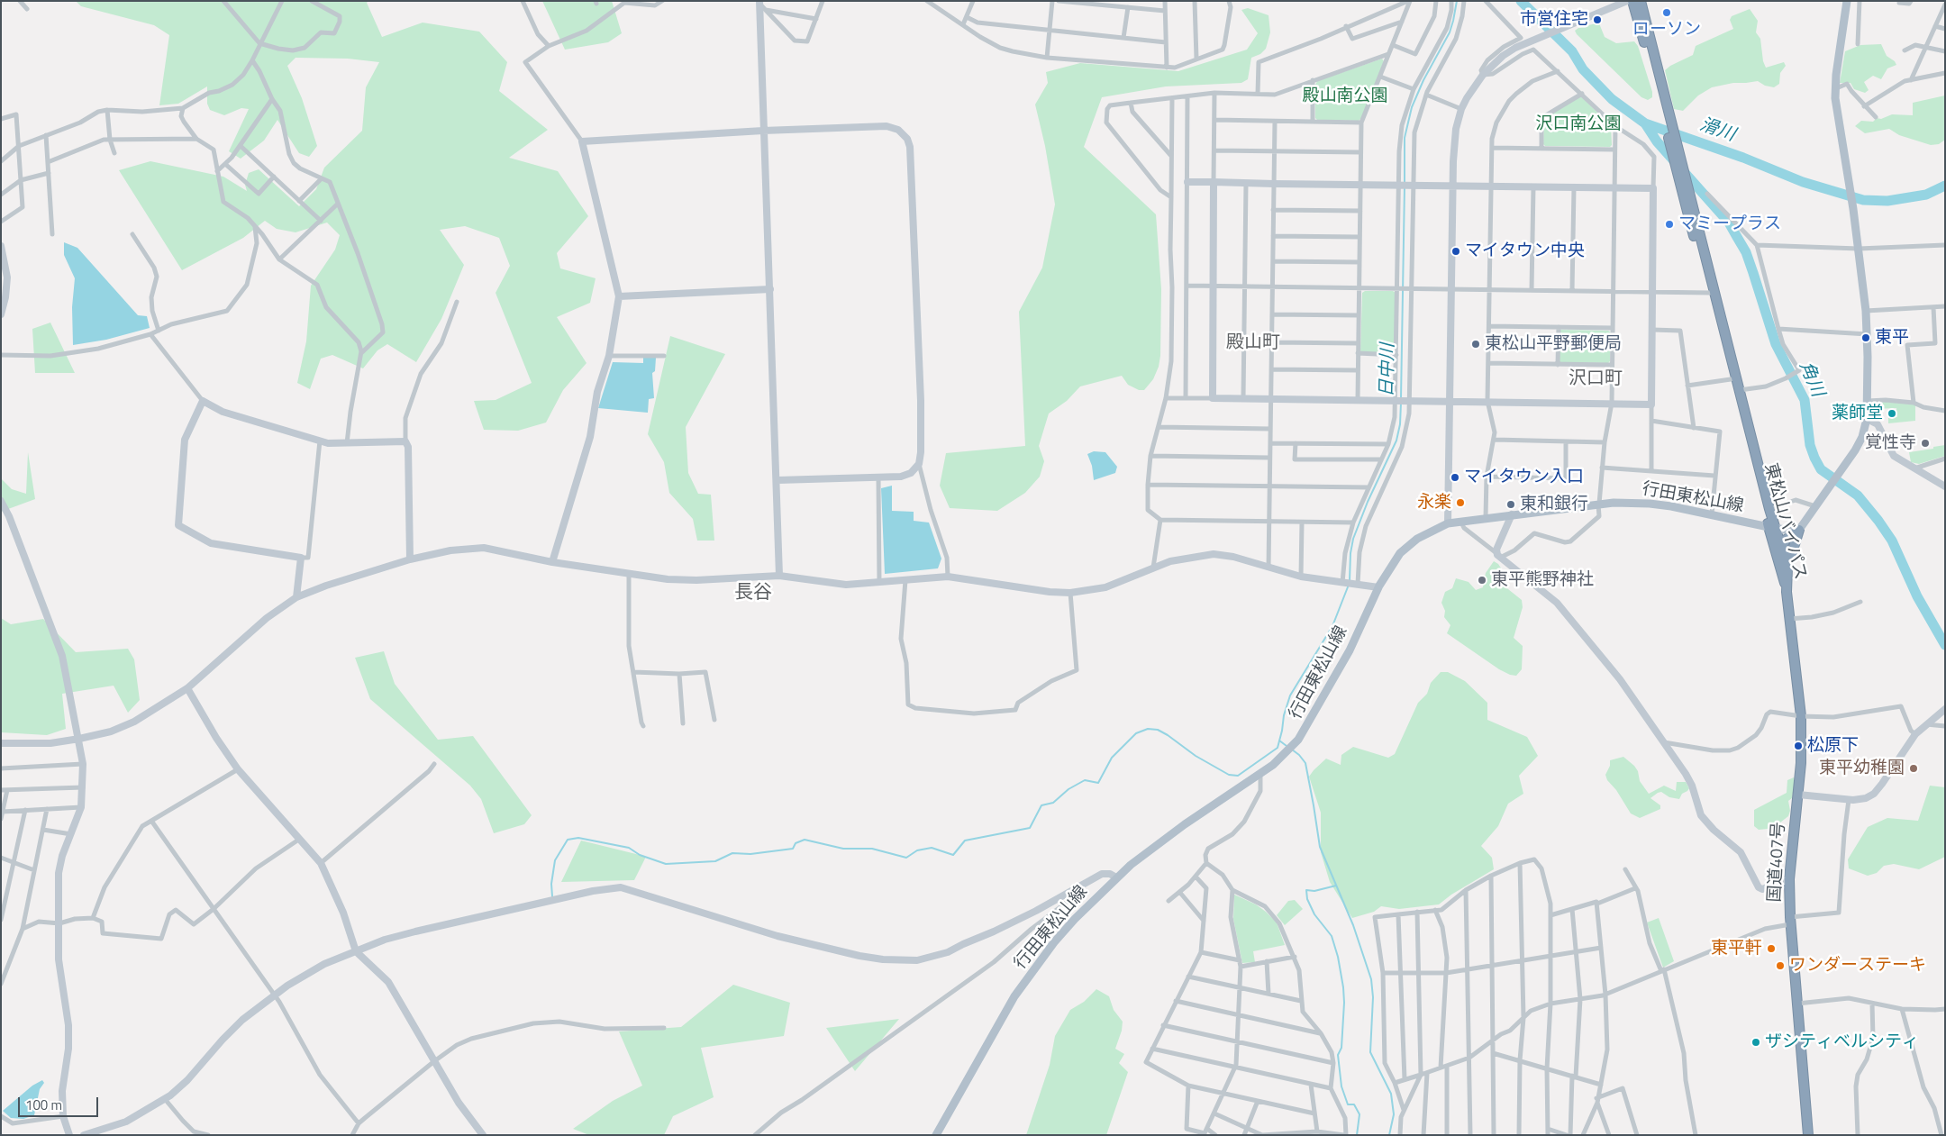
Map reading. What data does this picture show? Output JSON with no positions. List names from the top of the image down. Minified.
{"streets":{"highway":["東松山バイパス","国道407号"],"main road":["行田東松山線"]},"crossings":[["行田東松山線","東松山バイパス"],["東松山バイパス","国道407号"]],"districts":["殿山町","沢口町","長谷"],"water":["滑川","日中川","角川"],"parks":["殿山南公園","沢口南公園"],"places":["ローソン","市営住宅","マミープラス","マイタウン中央","東平","東松山平野郵便局","薬師堂","覚性寺","マイタウン入口","永楽","東和銀行","東平熊野神社","松原下","東平幼稚園","東平軒","ワンダーステーキ","ザシティベルシティ"],"scale_bar":"100 m"}
